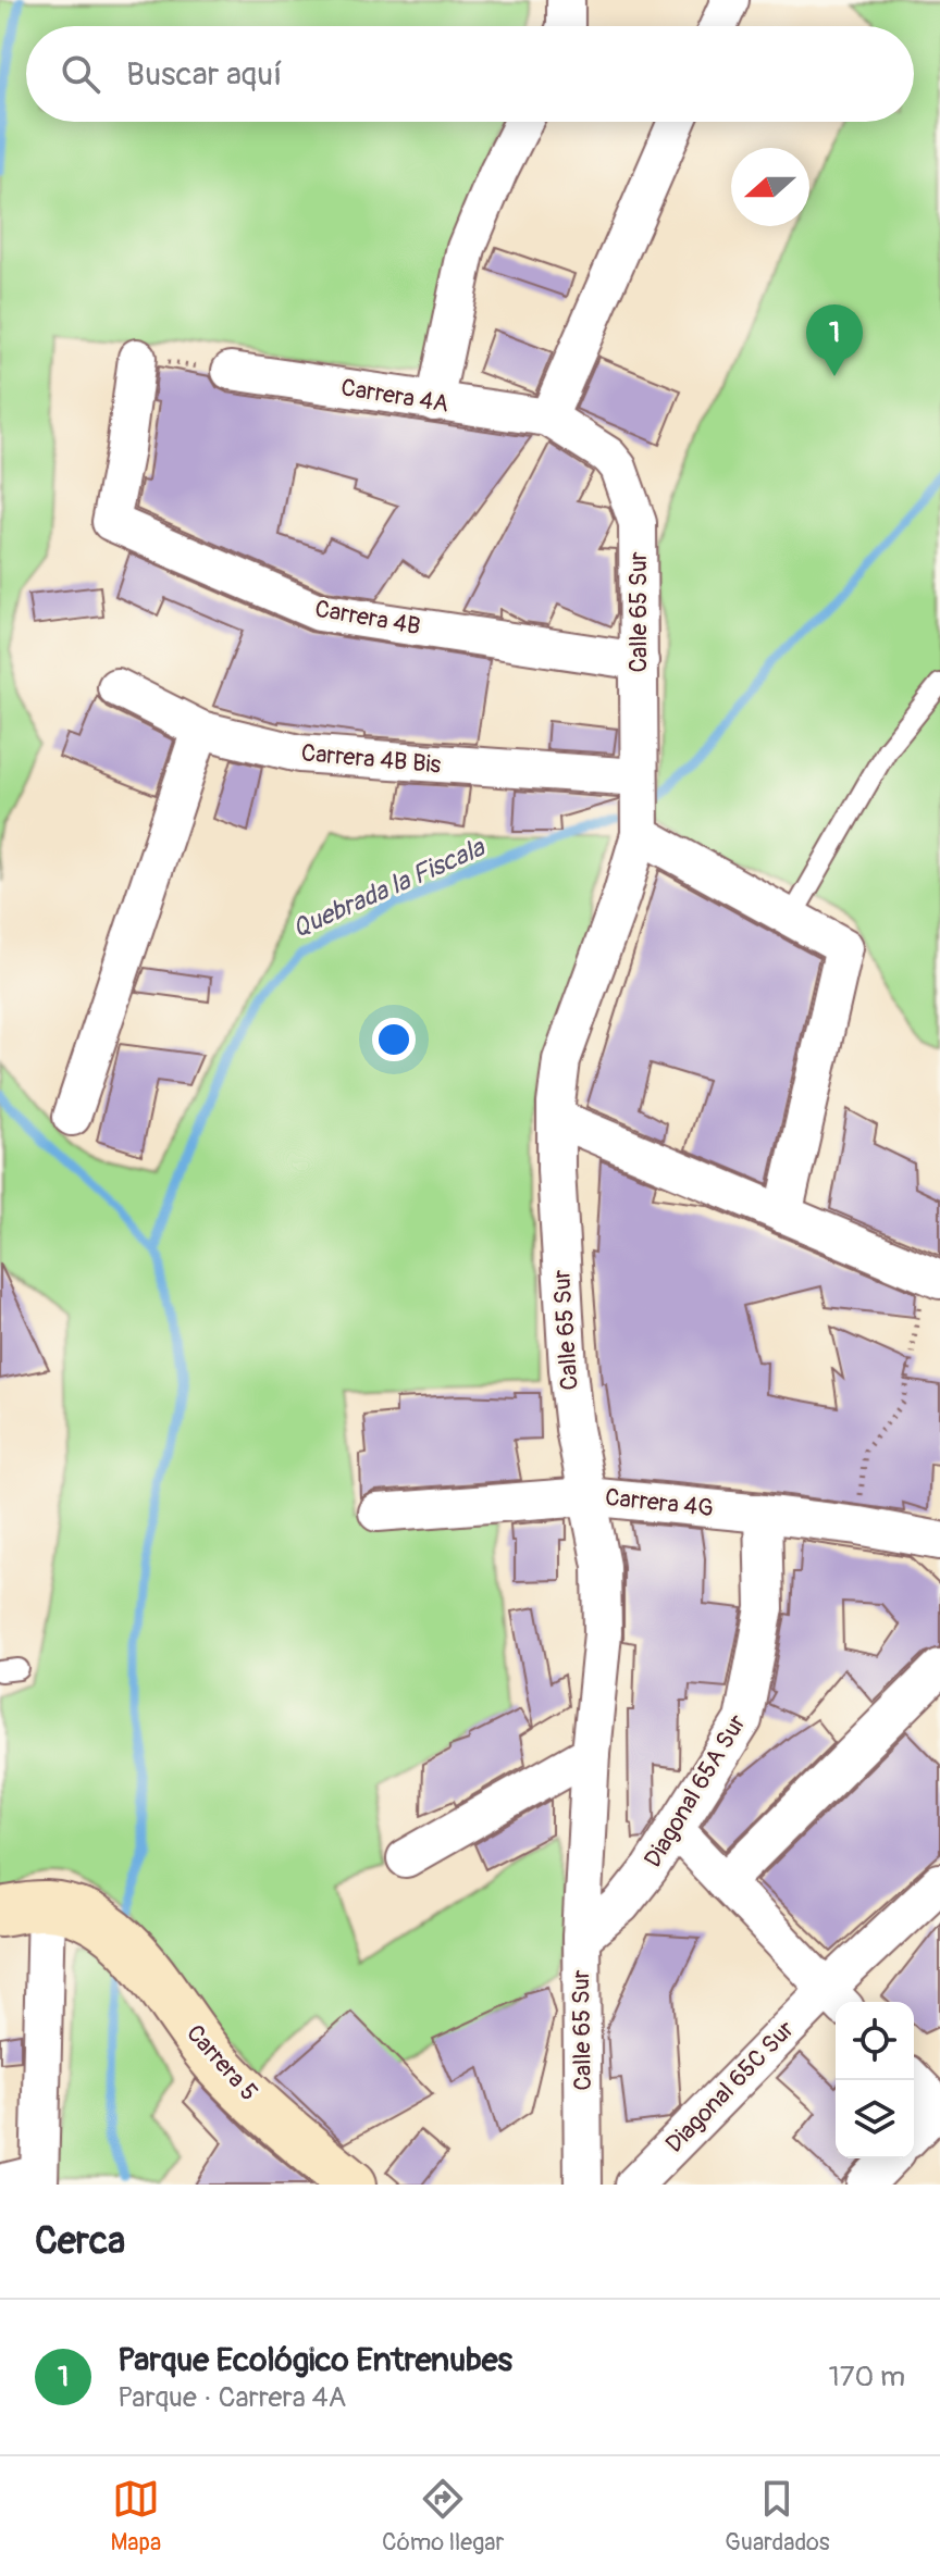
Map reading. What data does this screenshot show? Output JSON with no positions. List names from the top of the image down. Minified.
{"streets":{"street":["Carrera 4A","Calle 65 Sur","Carrera 4B","Carrera 4B Bis","Carrera 4G","Diagonal 65A Sur","Carrera 5","Diagonal 65C Sur"]},"crossings":[["Carrera 4A","Calle 65 Sur"],["Calle 65 Sur","Carrera 4B"],["Calle 65 Sur","Carrera 4B Bis"],["Calle 65 Sur","Carrera 4G"],["Calle 65 Sur","Diagonal 65A Sur"],["Carrera 4G","Diagonal 65A Sur"]],"water":["Quebrada la Fiscala"],"north":"left","page":{"search":"Buscar aquí","pins":"1","heading":"Cerca","list":[{"mark":"1","name":"Parque Ecológico Entrenubes","note":"Parque · Carrera 4A","value":"170 m"}],"nav":["Mapa","Cómo llegar","Guardados"]}}
